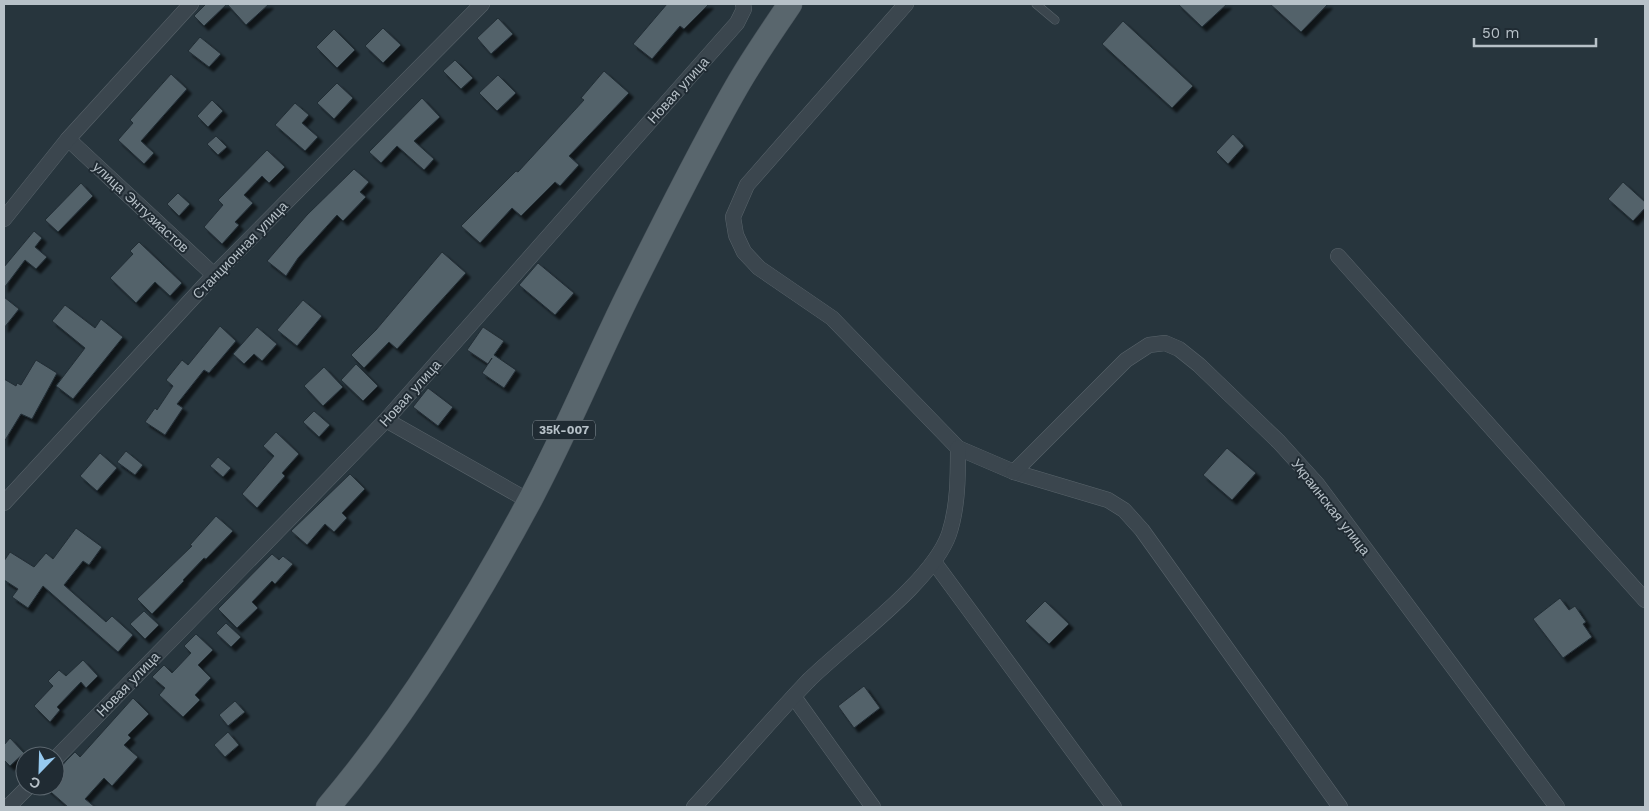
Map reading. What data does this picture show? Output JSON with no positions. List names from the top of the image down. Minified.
{"streets":{"main road":["35К-007"],"street":["Новая улица","улица Энтузиастов","Станционная улица","Украинская улица"]},"crossings":[["улица Энтузиастов","Станционная улица"]],"scale_bar":"50 m","north":"bottom left"}
